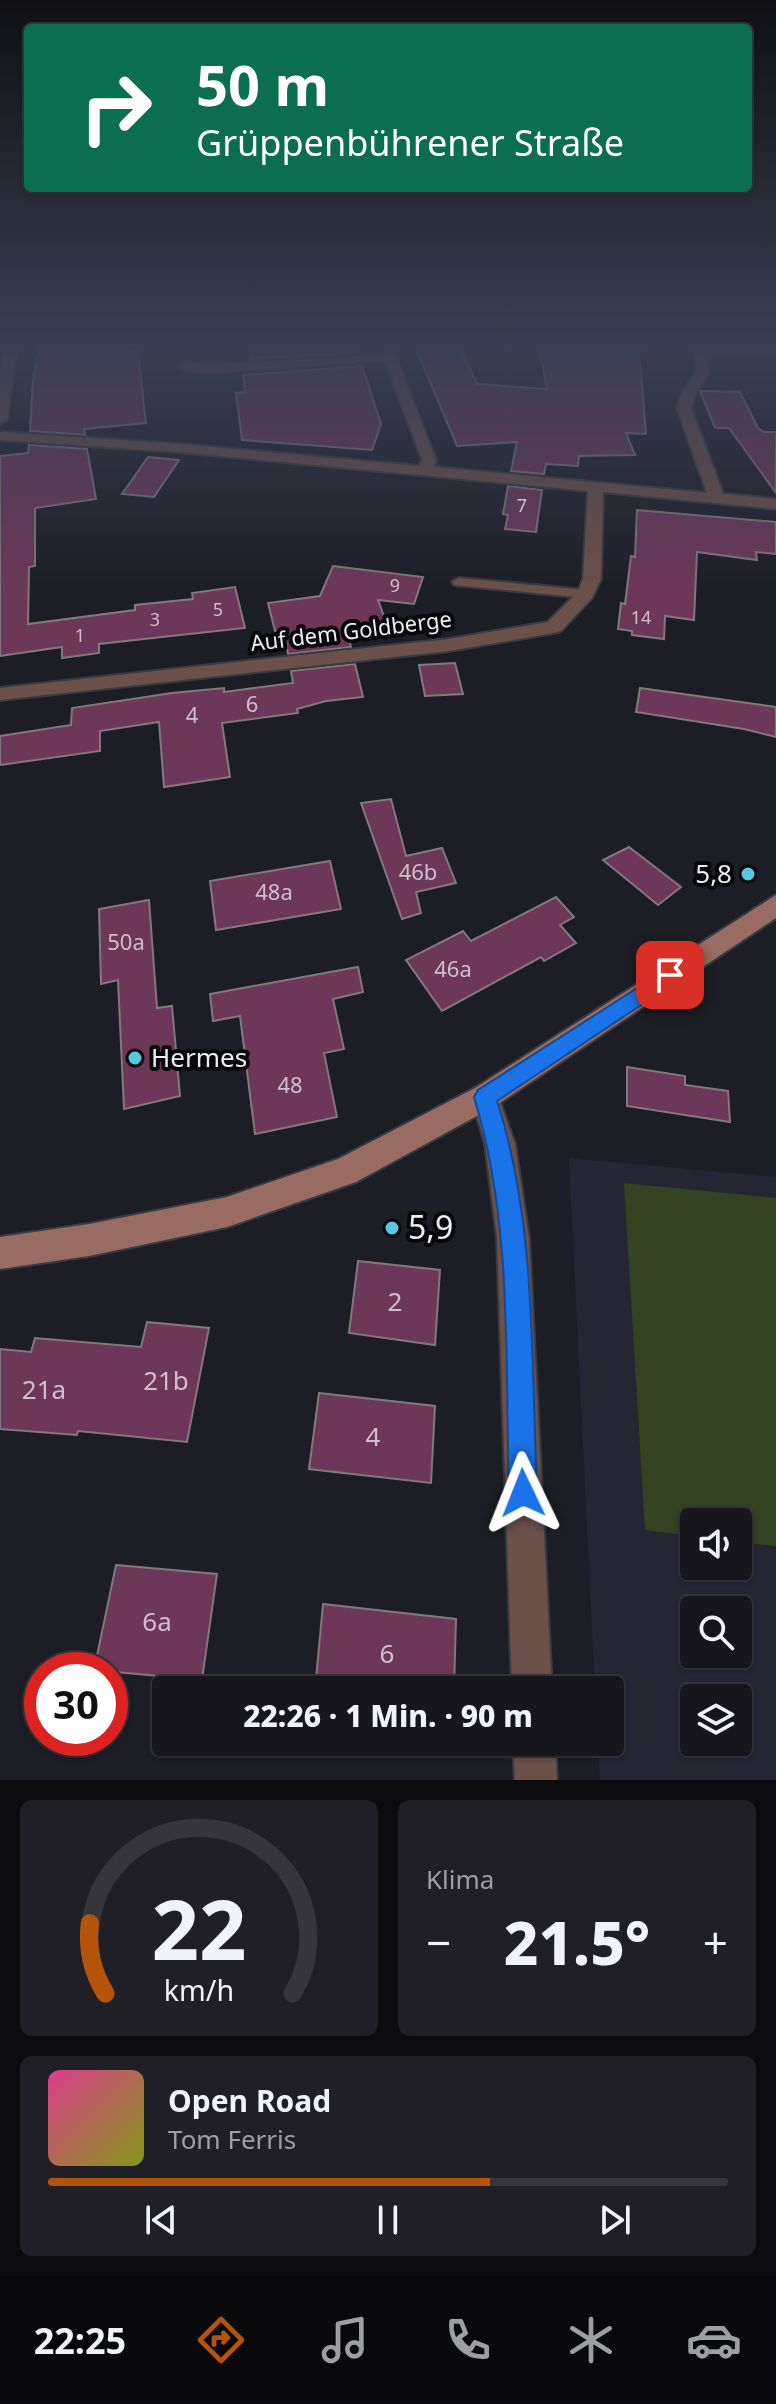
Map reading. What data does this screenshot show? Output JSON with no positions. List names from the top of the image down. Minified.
{"streets":{"street":["Auf dem Goldberge"]},"places":["5,8","Hermes","5,9"],"house_numbers":["7","9","5","14","3","1","6","4","46b","48a","50a","46a","48","2","21b","21a","4","6a","6"],"page":{"turn":["50 m","Grüppenbührener Straße"],"limit":"30","trip":"22:26 · 1 Min. · 90 m","tile":"Klima","heat":["−","21.5°","+"],"song":["Open Road","Tom Ferris"],"tabs":"22:25","gauge":["22","km/h"]}}
